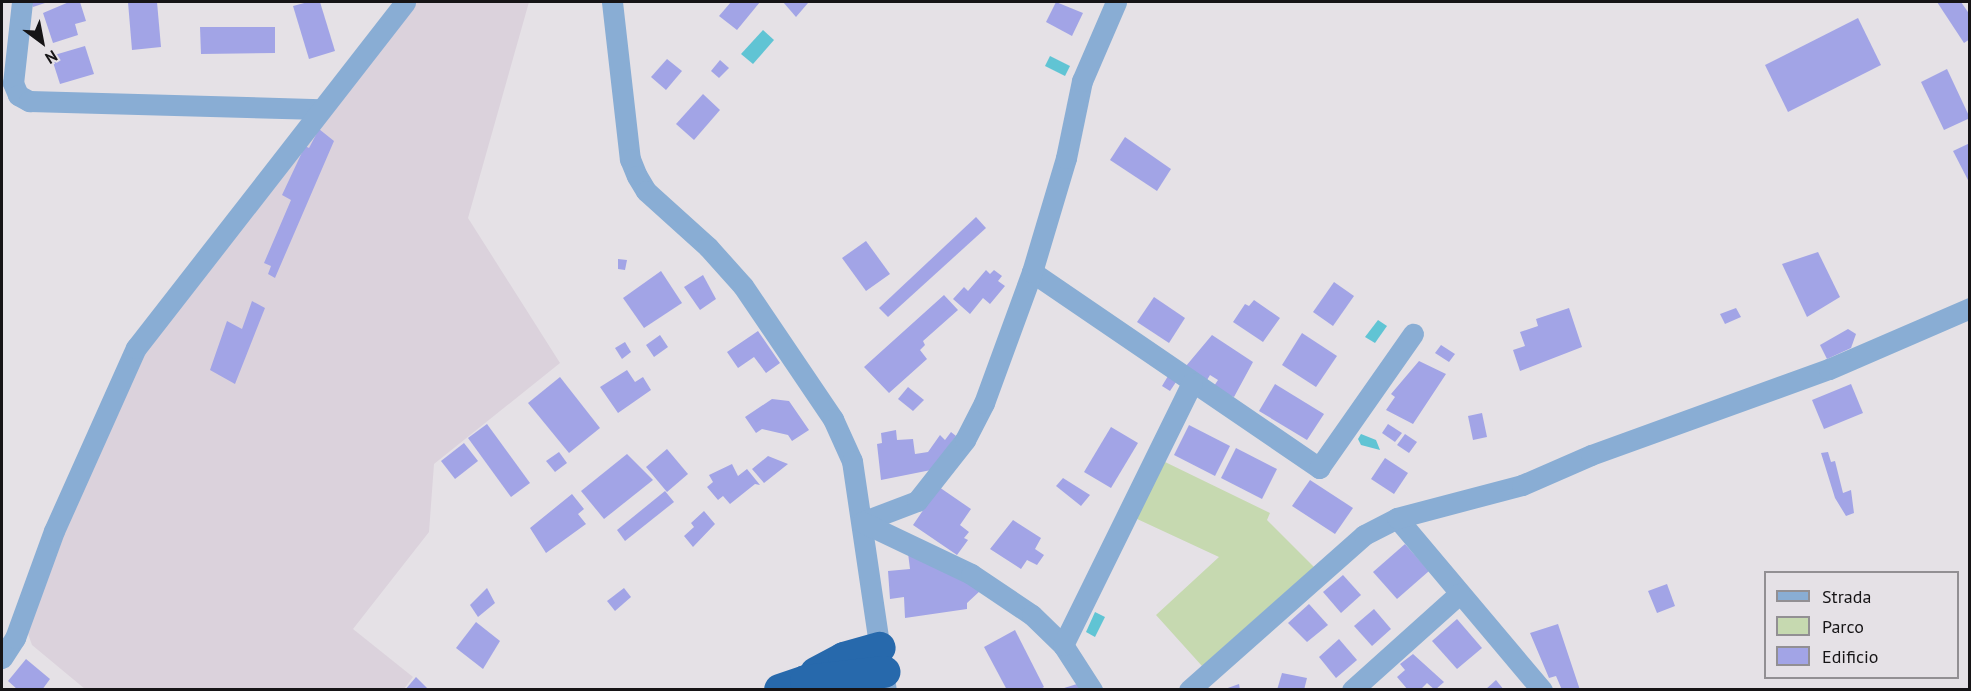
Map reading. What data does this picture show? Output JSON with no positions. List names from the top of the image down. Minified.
{"legend":["Strada","Parco","Edificio"],"north":"bottom right"}
